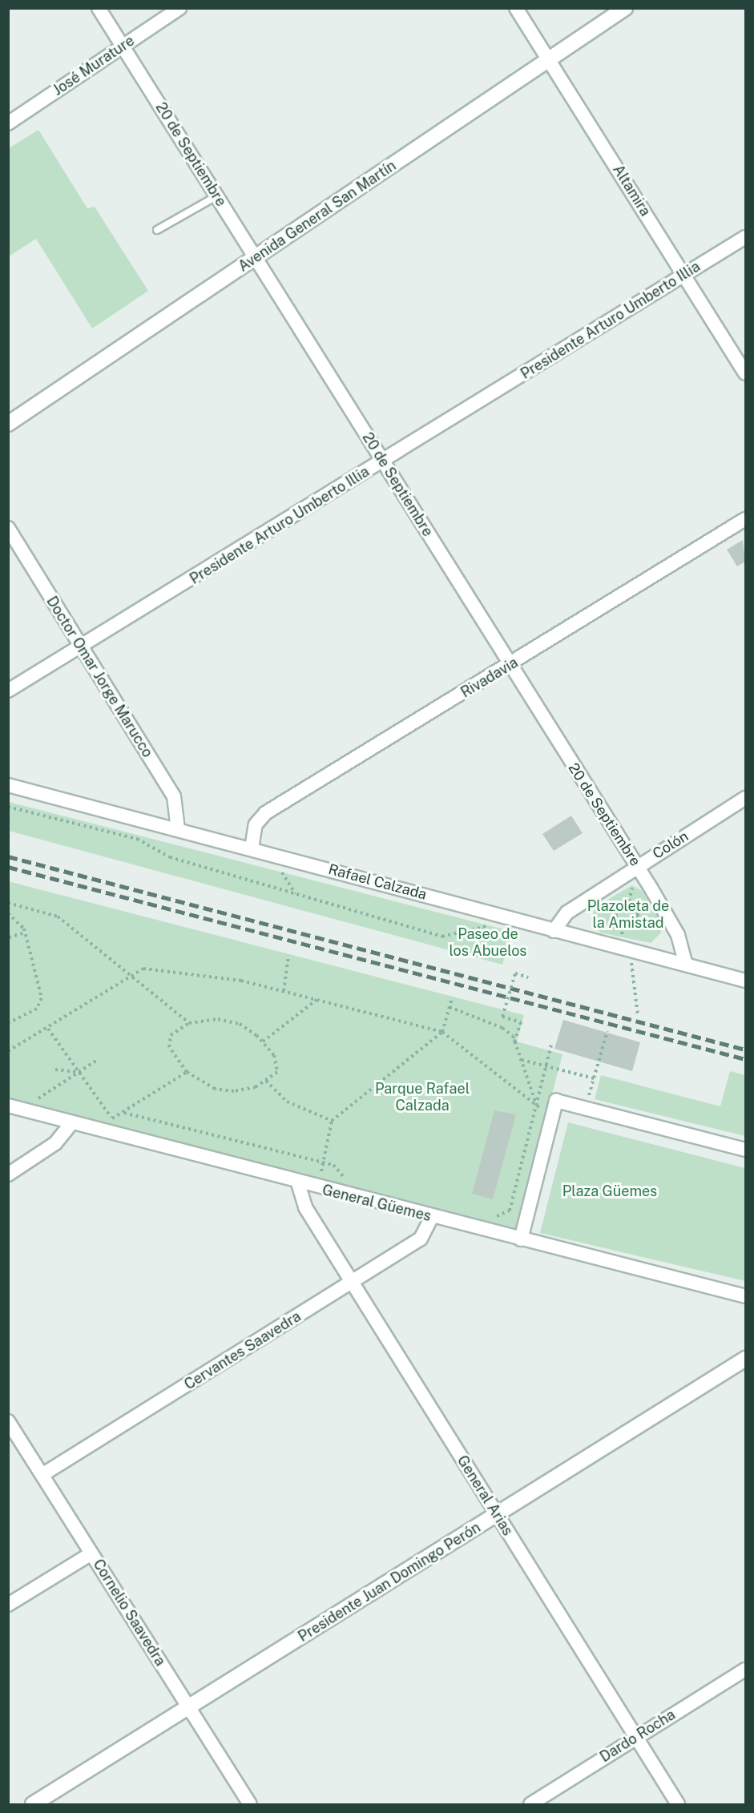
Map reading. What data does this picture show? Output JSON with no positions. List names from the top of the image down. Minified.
{"streets":{"street":["José Murature","20 de Septiembre","Altamira","Avenida General San Martín","Presidente Arturo Umberto Illia","Doctor Omar Jorge Marucco","Rivadavia","Colón","Rafael Calzada","General Güemes","Cervantes Saavedra","General Arias","Presidente Juan Domingo Perón","Cornelio Saavedra","Dardo Rocha"]},"crossings":[["José Murature","20 de Septiembre"],["20 de Septiembre","Avenida General San Martín"],["20 de Septiembre","Presidente Arturo Umberto Illia"],["20 de Septiembre","Rivadavia"],["20 de Septiembre","Colón"],["20 de Septiembre","Rafael Calzada"],["Altamira","Avenida General San Martín"],["Altamira","Presidente Arturo Umberto Illia"],["Presidente Arturo Umberto Illia","Doctor Omar Jorge Marucco"],["Doctor Omar Jorge Marucco","Rafael Calzada"],["Rivadavia","Rafael Calzada"],["Colón","Rafael Calzada"],["General Güemes","Cervantes Saavedra"],["General Güemes","General Arias"],["Cervantes Saavedra","General Arias"],["Cervantes Saavedra","Cornelio Saavedra"],["General Arias","Presidente Juan Domingo Perón"],["General Arias","Dardo Rocha"],["Presidente Juan Domingo Perón","Cornelio Saavedra"]],"parks":["Plazoleta de la Amistad","Paseo de los Abuelos","Parque Rafael Calzada","Plaza Güemes"]}
